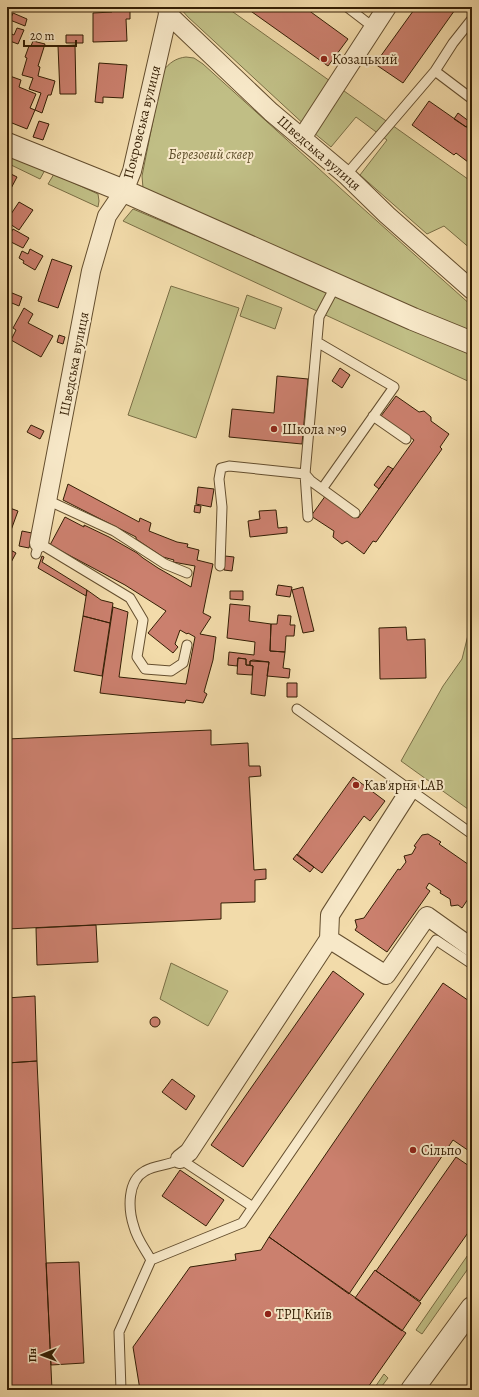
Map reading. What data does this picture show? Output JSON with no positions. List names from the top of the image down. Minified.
{"streets":{"street":["Покровська вулиця","Шведська вулиця"]},"crossings":[["Покровська вулиця","Шведська вулиця"]],"parks":["Березовий сквер"],"places":["Козацький","Школа №9","Кав'ярня LAB","Сільпо","ТРЦ Київ"],"scale_bar":"20 m","north":"left"}
